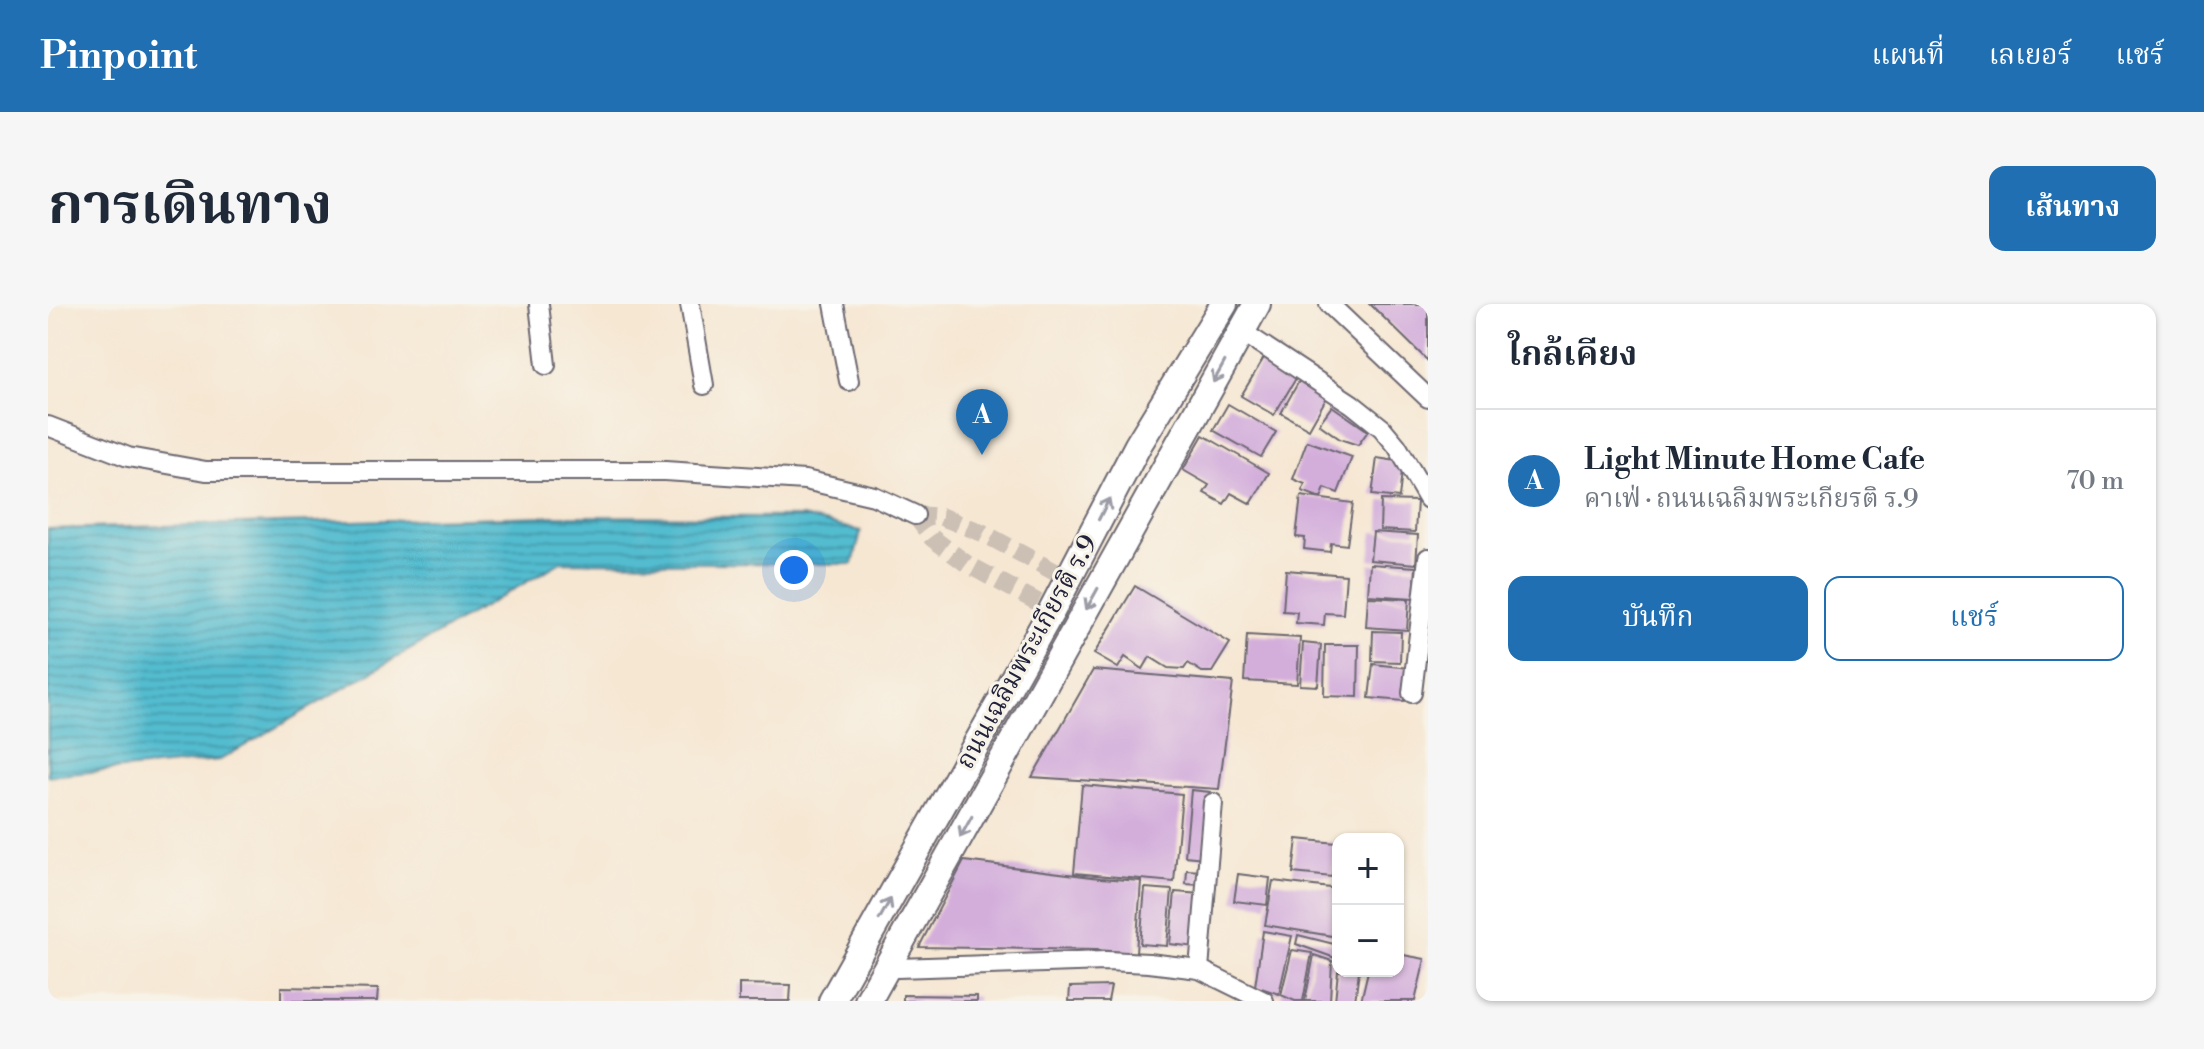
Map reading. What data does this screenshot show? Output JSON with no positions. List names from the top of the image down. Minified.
{"streets":{"main road":["ถนนเฉลิมพระเกียรติ ร.9"]},"page":{"header":"Pinpoint","nav":["แผนที่","เลเยอร์","แชร์"],"title":"การเดินทาง","buttons":["เส้นทาง",["บันทึก","แชร์"]],"heading":"ใกล้เคียง","pins":"A","list":[{"mark":"A","name":"Light Minute Home Cafe","note":"คาเฟ่ · ถนนเฉลิมพระเกียรติ ร.9","value":"70 m"}],"map_buttons":["+","−"]}}
